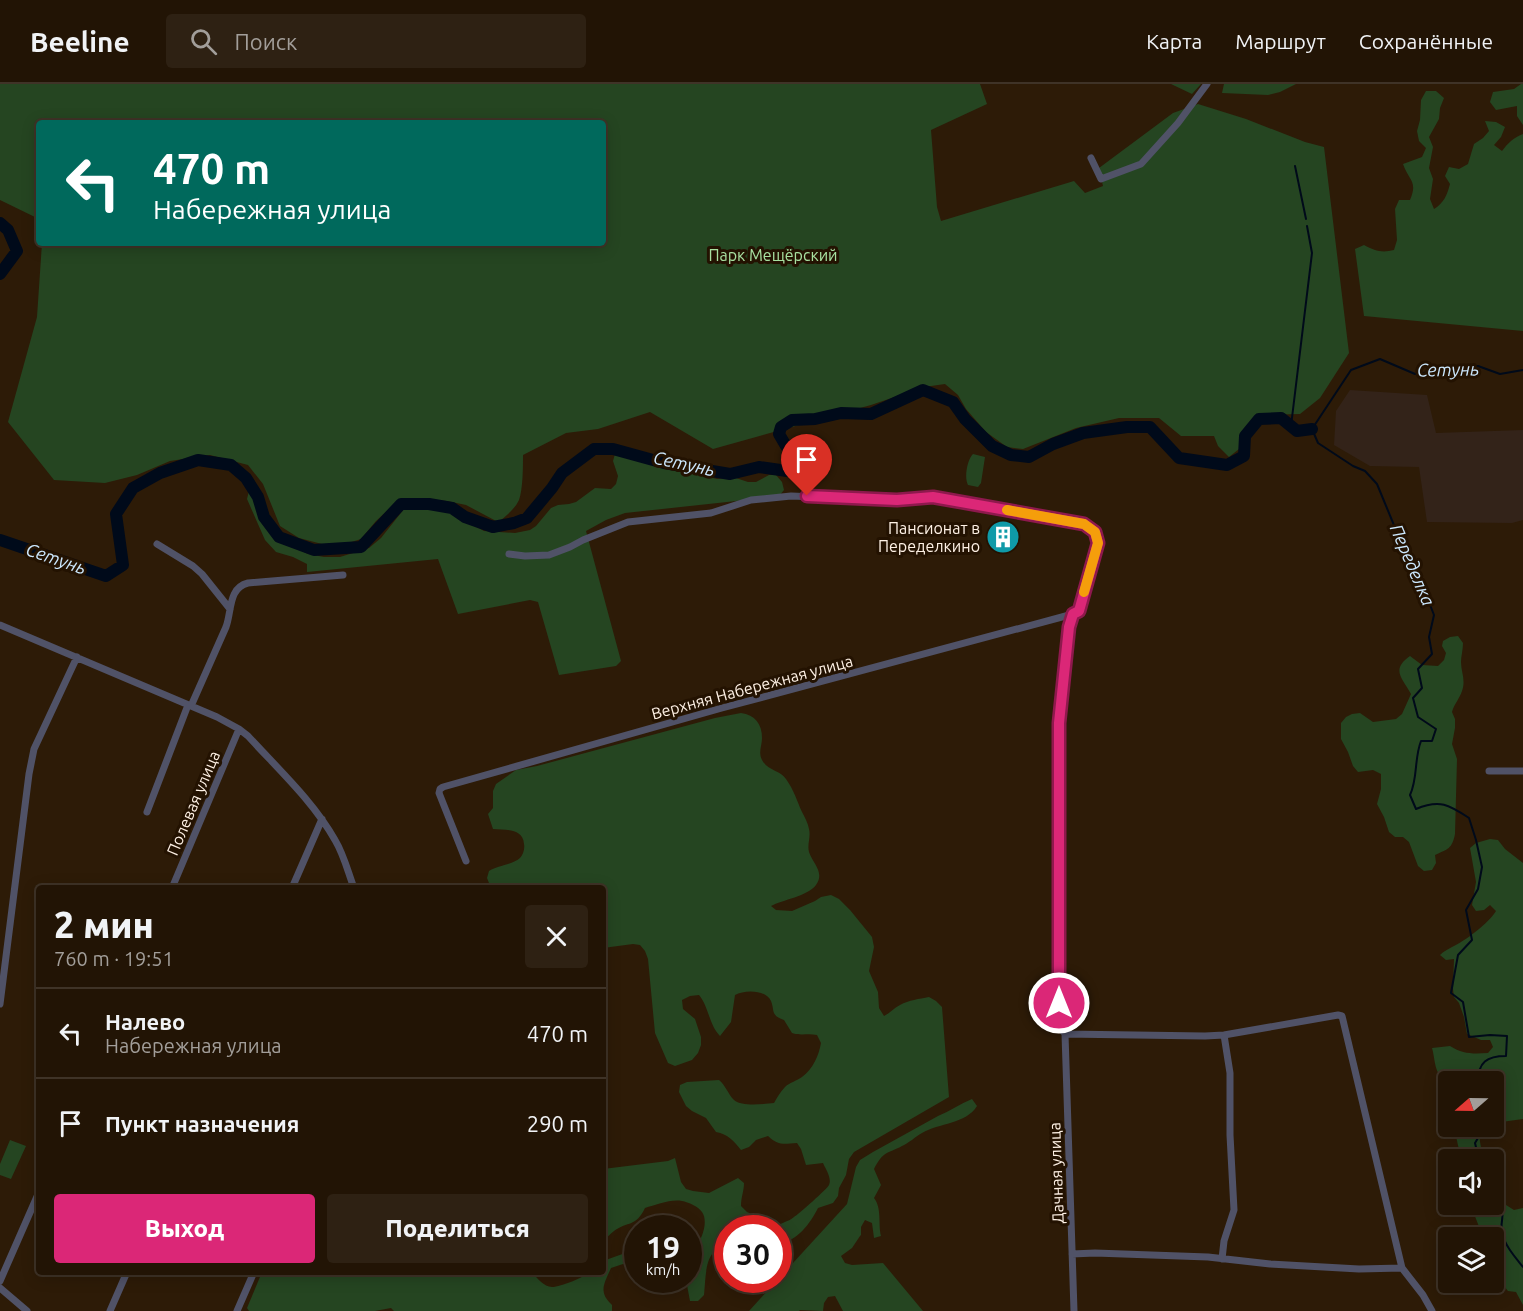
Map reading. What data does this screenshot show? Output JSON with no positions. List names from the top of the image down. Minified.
{"streets":{"street":["Верхняя Набережная улица","Полевая улица","Дачная улица"]},"water":["Сетунь","Переделка"],"parks":["Парк Мещёрский"],"places":{"building":["Пансионат в Переделкино"]},"north":"left","page":{"header":"Beeline","search":"Поиск","nav":["Карта","Маршрут","Сохранённые"],"turn":["470 m","Набережная улица"],"heading":["2 мин","760 m · 19:51"],"list":[{"name":"Налево","note":"Набережная улица","value":"470 m"},{"name":"Пункт назначения","value":"290 m"}],"buttons":["Выход","Поделиться"],"speed":"19 km/h","limit":"30"}}
